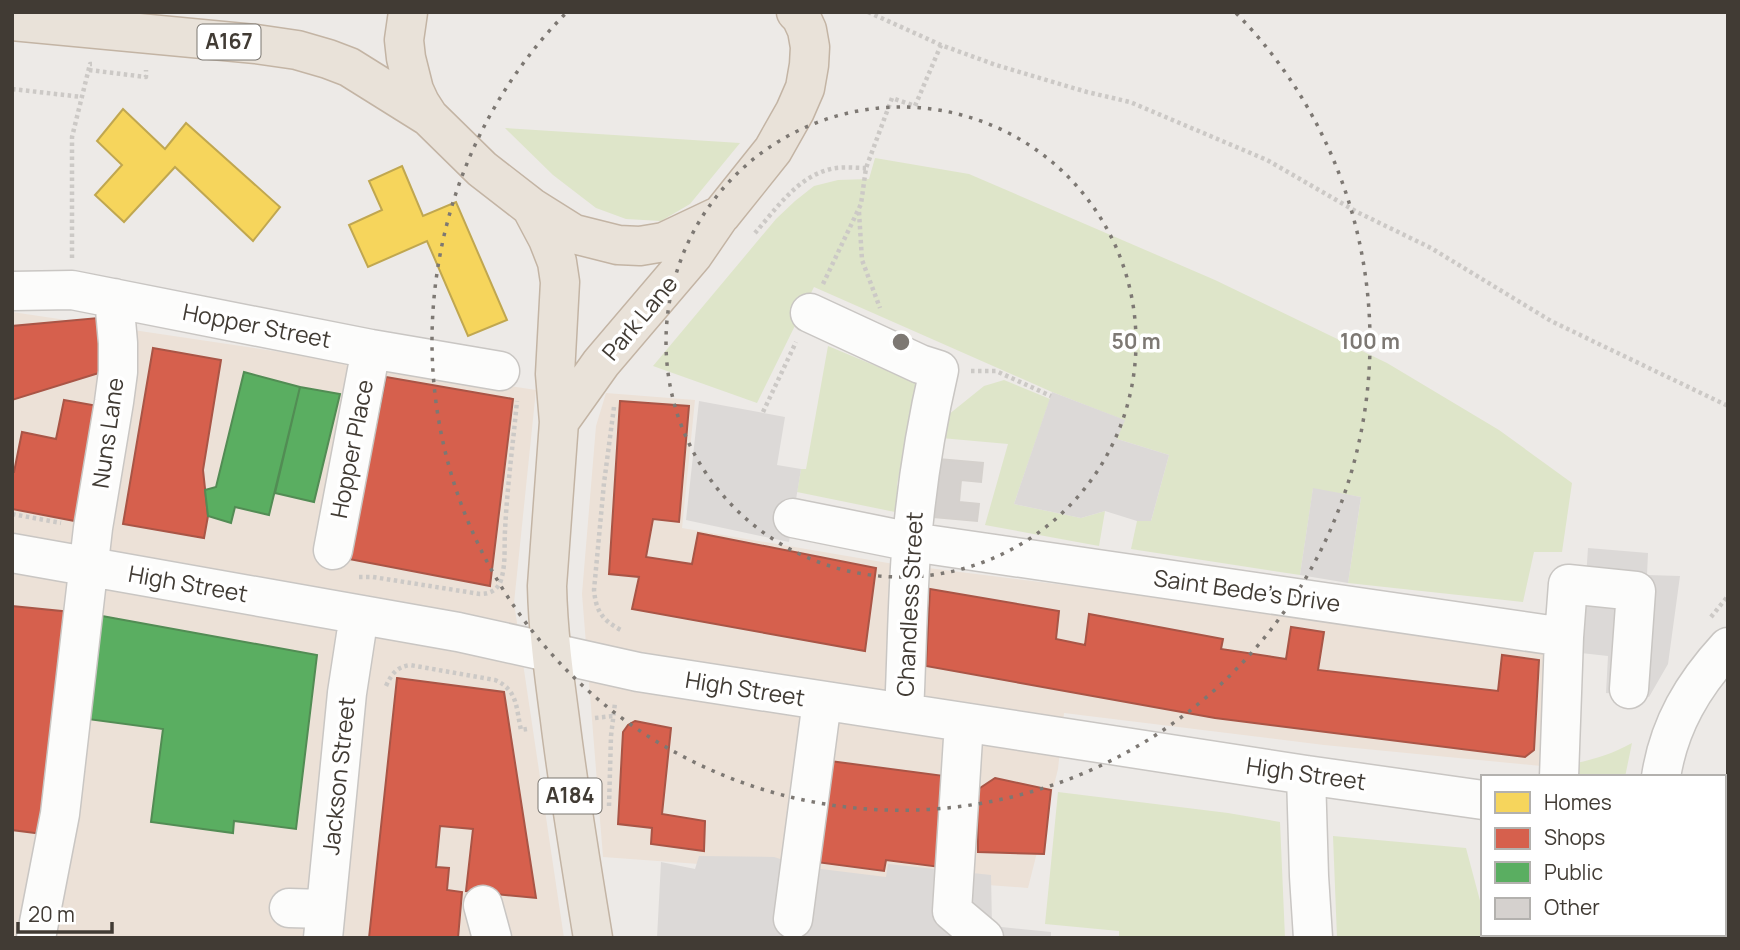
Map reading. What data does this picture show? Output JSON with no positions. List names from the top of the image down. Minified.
{"streets":{"highway":["A167","Park Lane","A184"],"street":["Hopper Street","Nuns Lane","Hopper Place","High Street","Saint Bede's Drive","Chandless Street","Jackson Street"]},"crossings":[["A167","Park Lane"],["Park Lane","High Street"],["Park Lane","A184"],["Hopper Street","Nuns Lane"],["Hopper Street","Hopper Place"],["Nuns Lane","High Street"],["High Street","Chandless Street"],["High Street","Jackson Street"],["High Street","A184"],["Saint Bede's Drive","Chandless Street"]],"legend":["Homes","Shops","Public","Other"],"scale_bar":"20 m","rings":["50 m","100 m"]}
